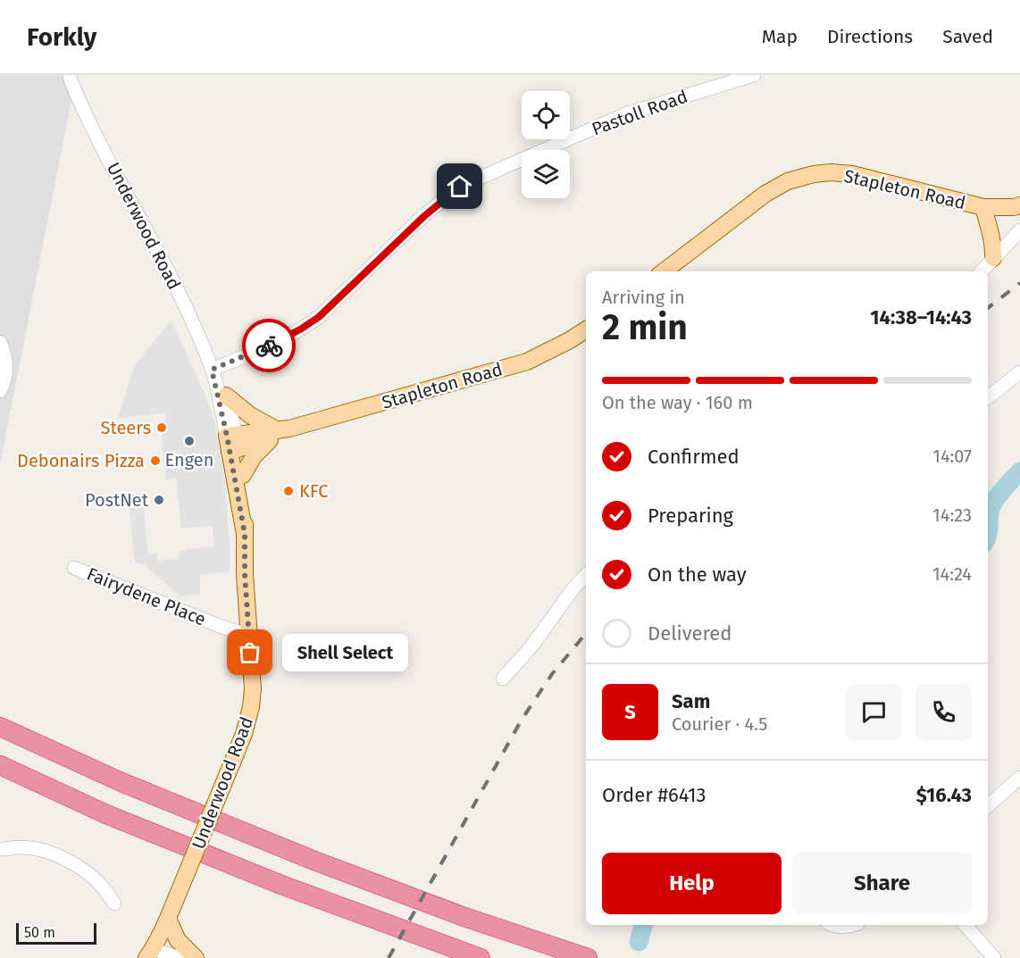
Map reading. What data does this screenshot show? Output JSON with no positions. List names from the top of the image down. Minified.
{"streets":{"main road":["Stapleton Road","Underwood Road"],"street":["Pastoll Road","Fairydene Place"]},"crossings":[["Pastoll Road","Underwood Road"],["Stapleton Road","Underwood Road"],["Underwood Road","Fairydene Place"]],"places":["Steers","Engen","Debonairs Pizza","KFC","PostNet","Shell Select"],"scale_bar":"50 m","page":{"header":"Forkly","nav":["Map","Directions","Saved"],"heading":["2 min","Arriving in","14:38–14:43"],"panel":["Sam","Courier · 4.5","Order #6413","$16.43"],"bar":"On the way · 160 m","list":[["Confirmed","14:07"],["Preparing","14:23"],["On the way","14:24"],"Delivered"],"bubble":"Shell Select","round":"S","buttons":["Help","Share"],"scale":"50 m"}}
